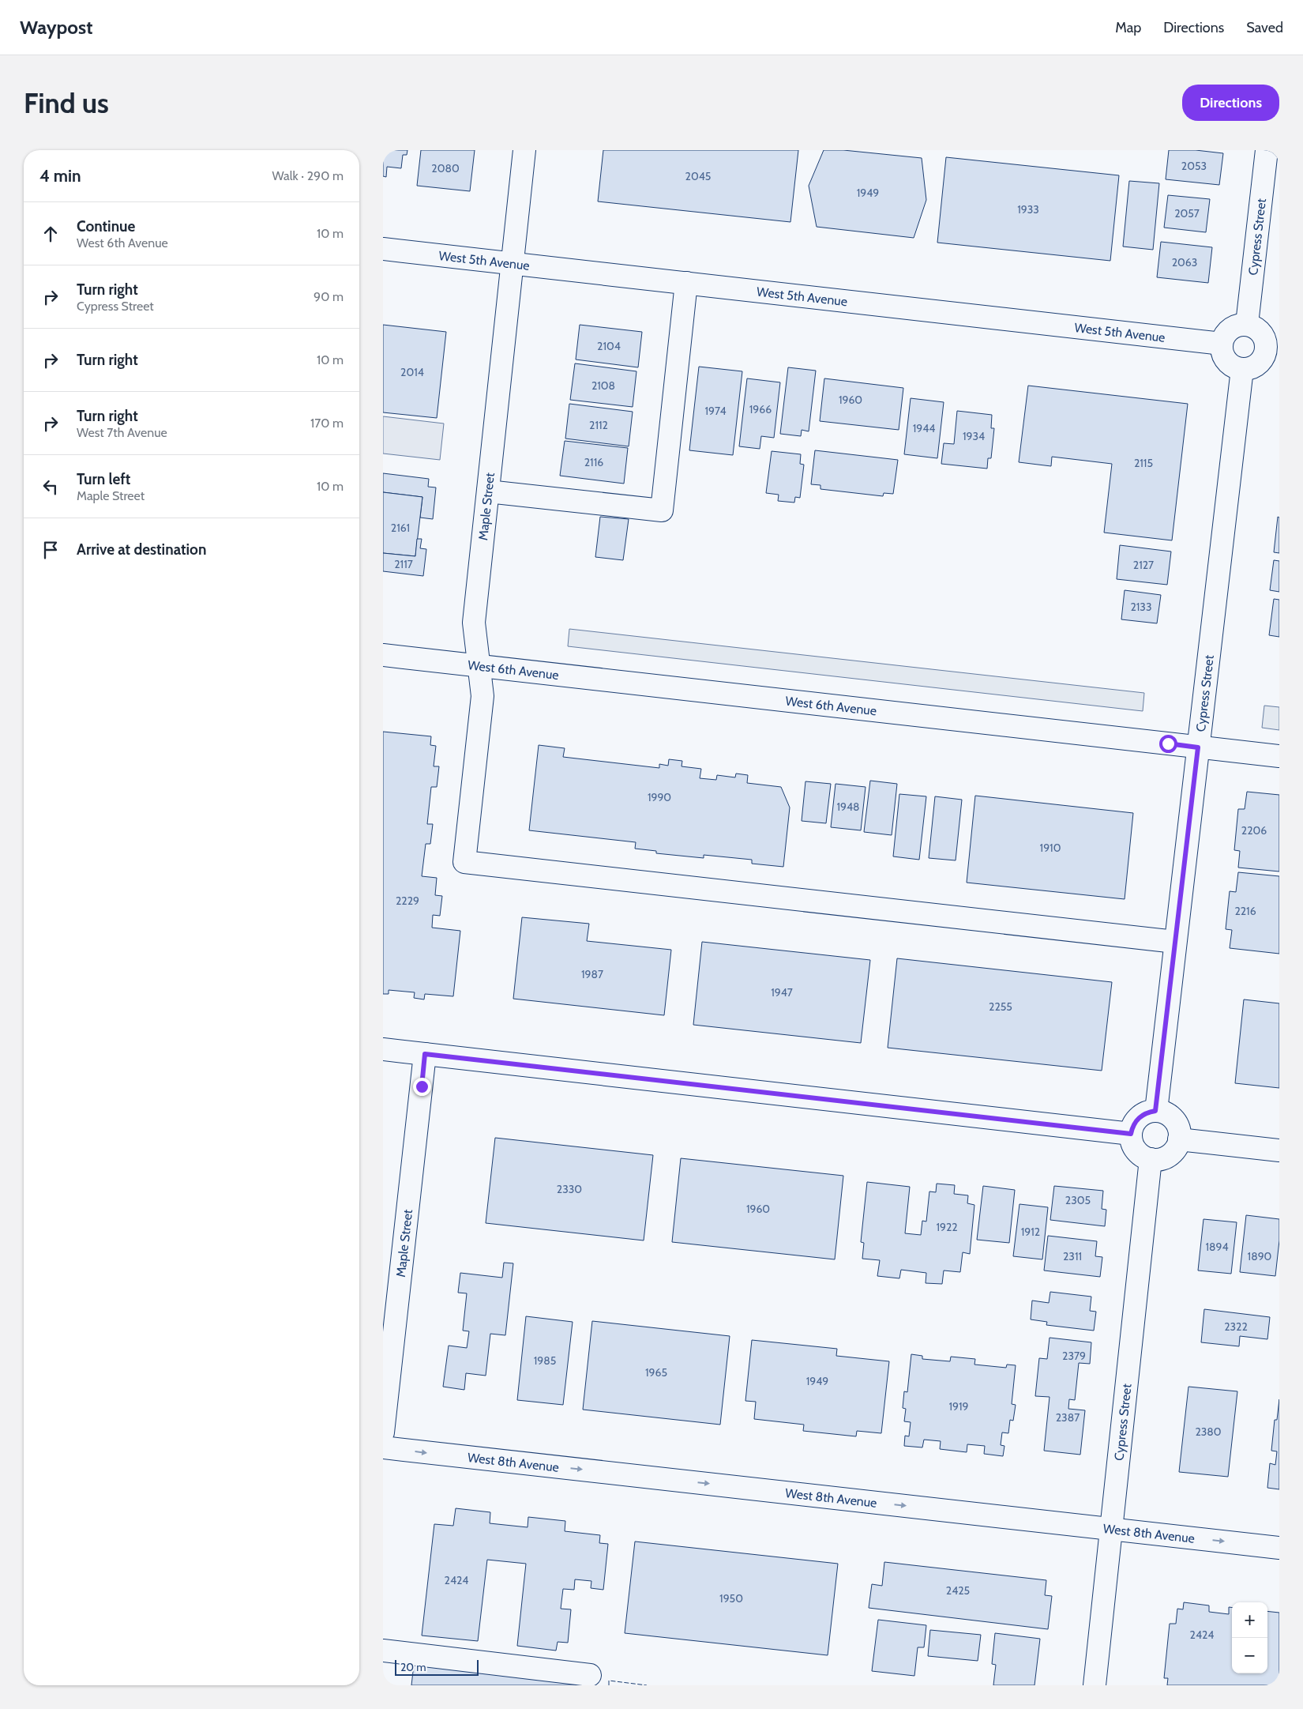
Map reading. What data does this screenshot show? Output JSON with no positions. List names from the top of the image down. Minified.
{"streets":{"street":["Cypress Street","West 5th Avenue","Maple Street","West 6th Avenue","West 8th Avenue"]},"crossings":[["Cypress Street","West 5th Avenue"],["Cypress Street","Maple Street"],["Cypress Street","West 6th Avenue"],["Cypress Street","West 8th Avenue"],["West 5th Avenue","Maple Street"],["Maple Street","West 6th Avenue"]],"one_way":["West 8th Avenue"],"house_numbers":["2053","2080","2045","1949","1933","2057","2063","2104","2014","2108","1960","1966","1974","2112","1944","1934","2116","2115","2161","2117","2127","2133","1990","1948","2206","1910","2229","2216","1987","1947","2255","2330","2305","1960","1922","1912","1894","2311","1890","2322","2379","1985","1965","1949","1919","2387","2380","2424","2425","1950","2424"],"scale_bar":"20 m","page":{"header":"Waypost","nav":["Map","Directions","Saved"],"buttons":"Directions","title":"Find us","heading":["4 min","Walk · 290 m"],"list":[["Continue","West 6th Avenue","10 m"],["Turn right","Cypress Street","90 m"],["Turn right","10 m"],["Turn right","West 7th Avenue","170 m"],["Turn left","Maple Street","10 m"],"Arrive at destination"],"map_buttons":["+","−"],"scale":"20 m"}}
